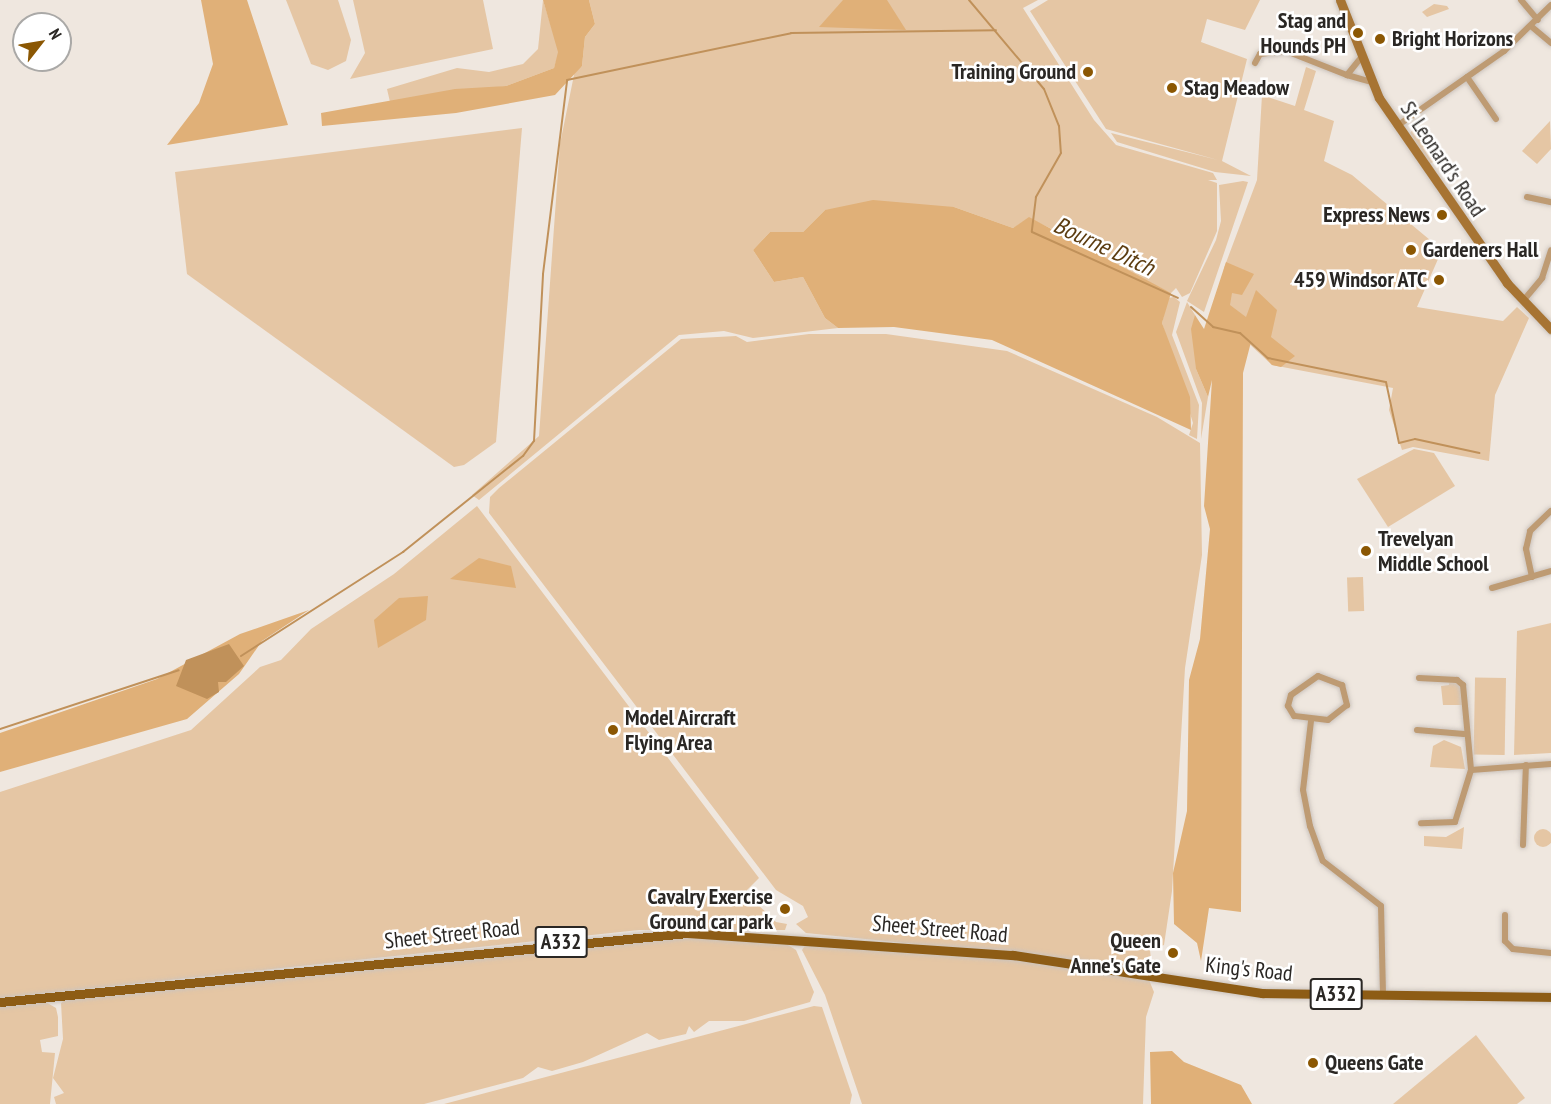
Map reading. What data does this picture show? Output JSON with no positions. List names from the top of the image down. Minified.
{"streets":{"main road":["St Leonard's Road","Sheet Street Road","A332","King's Road"]},"crossings":[["Sheet Street Road","King's Road"]],"water":["Bourne Ditch"],"places":["Stag and Hounds PH","Bright Horizons","Training Ground","Stag Meadow","Express News","Gardeners Hall","459 Windsor ATC","Trevelyan Middle School","Model Aircraft Flying Area","Cavalry Exercise Ground car park","Queen Anne's Gate","Queens Gate"],"north":"top right"}
